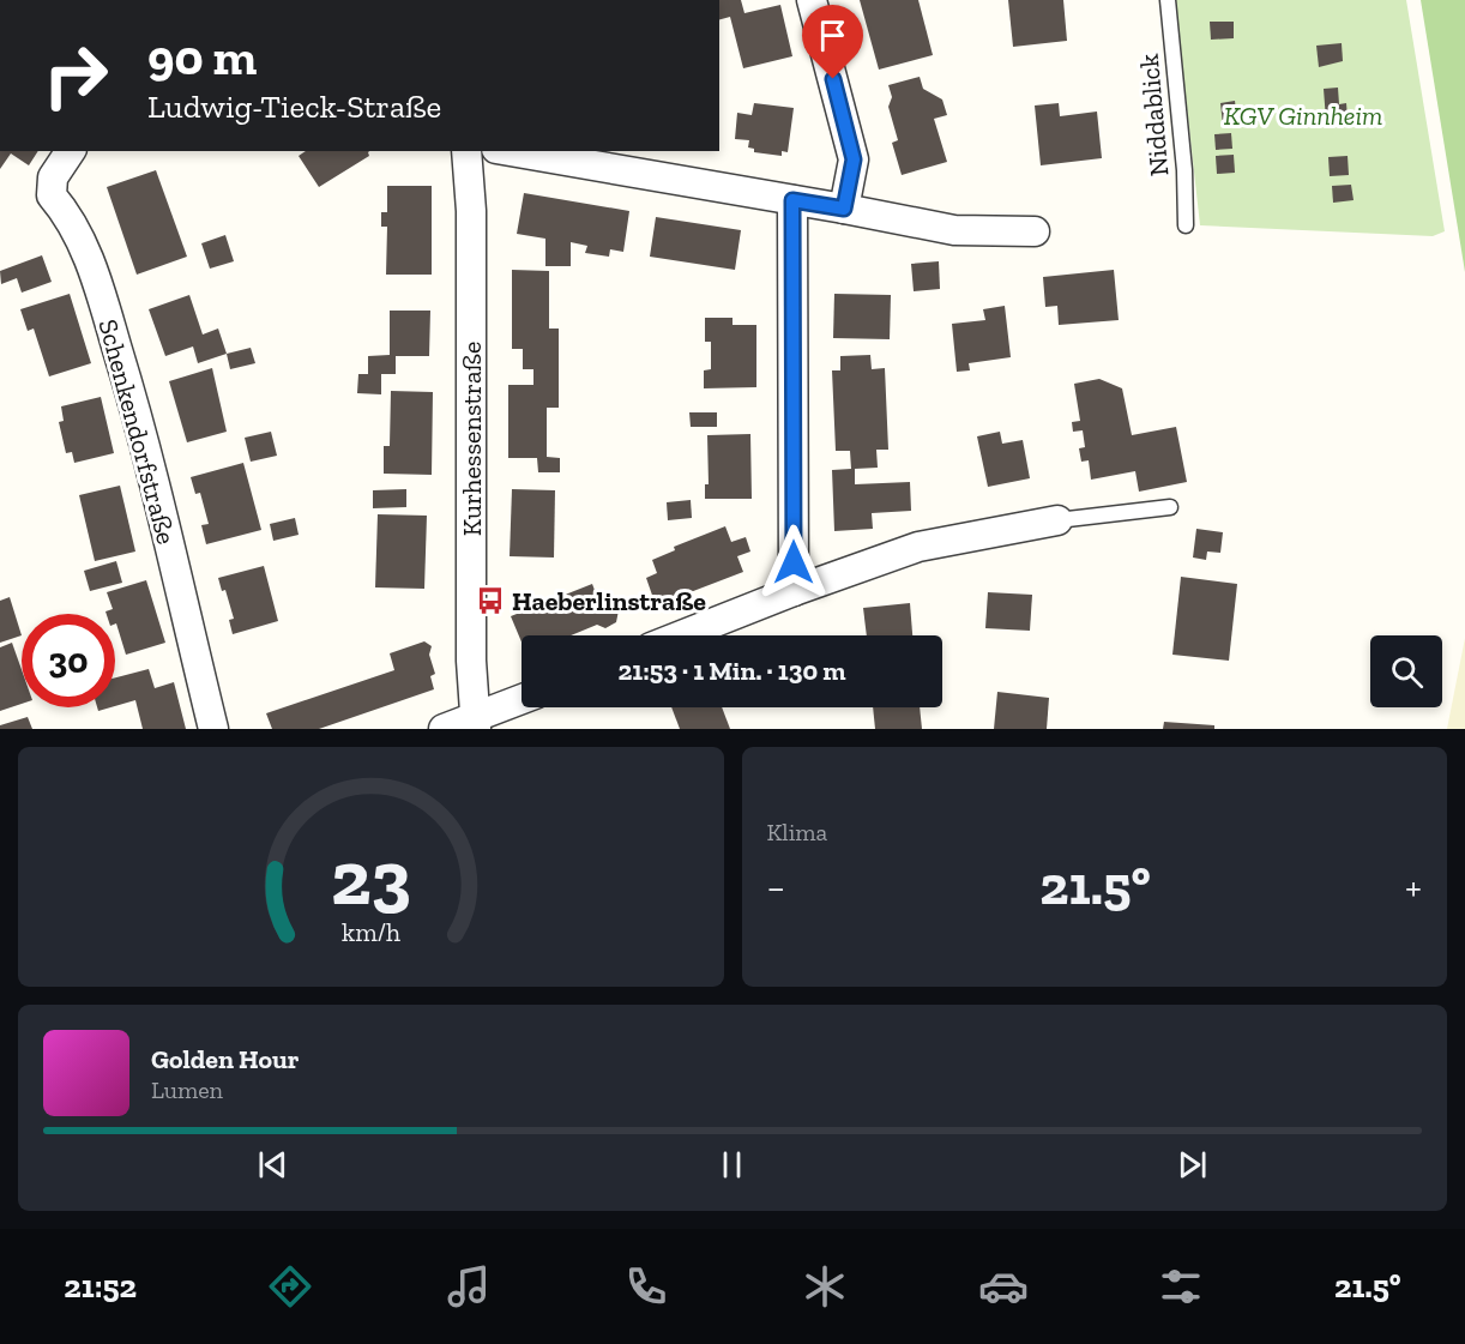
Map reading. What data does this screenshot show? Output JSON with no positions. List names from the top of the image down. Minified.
{"streets":{"street":["Schenkendorfstraße","Kurhessenstraße"],"lane":["Niddablick"]},"parks":["KGV Ginnheim"],"places":{"bus stop":["Haeberlinstraße"]},"page":{"turn":["90 m","Ludwig-Tieck-Straße"],"limit":"30","trip":"21:53 · 1 Min. · 130 m","tile":"Klima","heat":["−","21.5°","+"],"song":["Golden Hour","Lumen"],"tabs":["21:52","21.5°"],"gauge":["23","km/h"]}}
